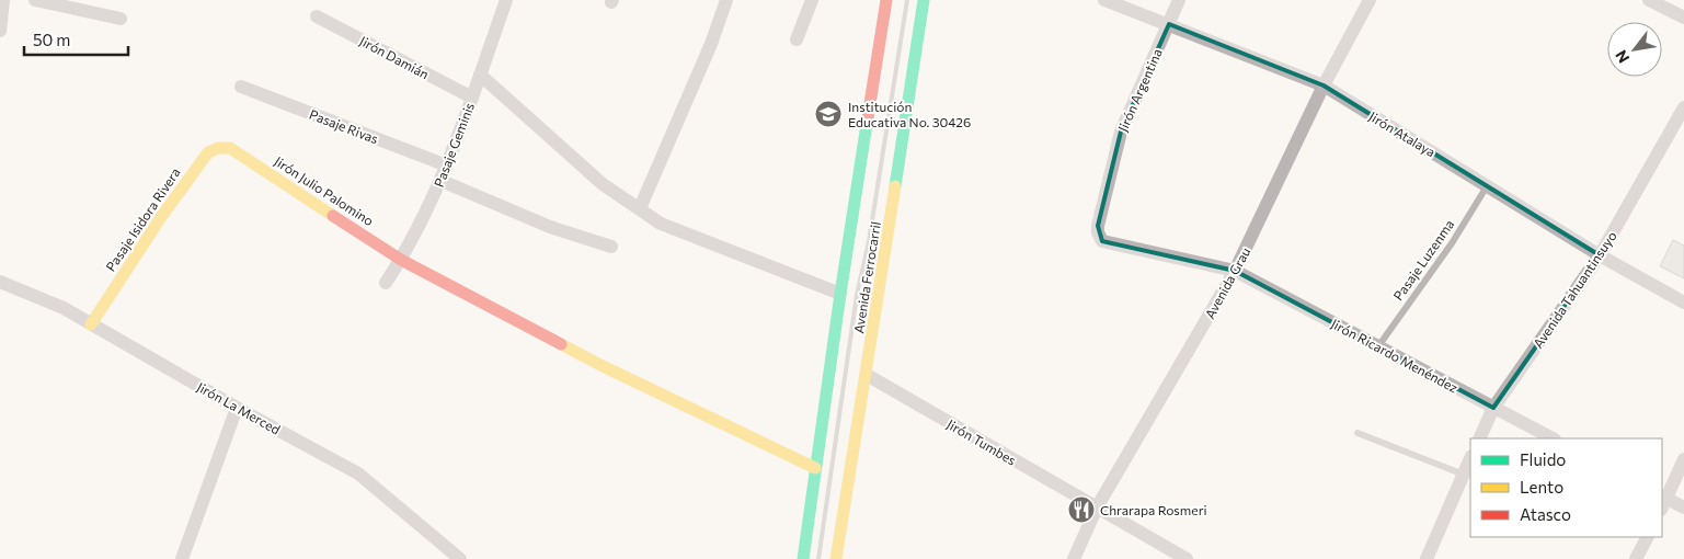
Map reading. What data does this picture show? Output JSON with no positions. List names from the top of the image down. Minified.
{"streets":{"main road":["Jirón Julio Palomino","Pasaje Isidora Rivera","Avenida Ferrocarril"],"street":["Jirón Damián","Jirón Argentina","Pasaje Rivas","Jirón Atalaya","Pasaje Geminis","Avenida Grau","Avenida Tahuantinsuyo","Jirón Ricardo Menéndez","Jirón La Merced","Jirón Tumbes"],"lane":["Pasaje Luzenma"]},"crossings":[["Jirón Damián","Pasaje Geminis"],["Jirón Argentina","Jirón Atalaya"],["Jirón Argentina","Jirón Ricardo Menéndez"],["Pasaje Rivas","Pasaje Geminis"],["Jirón Atalaya","Pasaje Luzenma"],["Jirón Atalaya","Avenida Grau"],["Jirón Atalaya","Avenida Tahuantinsuyo"],["Pasaje Geminis","Jirón Julio Palomino"],["Jirón Julio Palomino","Pasaje Isidora Rivera"],["Jirón Julio Palomino","Avenida Ferrocarril"],["Pasaje Isidora Rivera","Jirón La Merced"],["Pasaje Luzenma","Jirón Ricardo Menéndez"],["Avenida Ferrocarril","Jirón Tumbes"],["Avenida Grau","Jirón Ricardo Menéndez"],["Avenida Grau","Jirón Tumbes"],["Avenida Tahuantinsuyo","Jirón Ricardo Menéndez"]],"places":{"school or university":["Institución Educativa No. 30426"],"restaurant":["Chrarapa Rosmeri"]},"legend":["Fluido","Lento","Atasco"],"scale_bar":"50 m","north":"bottom left"}
